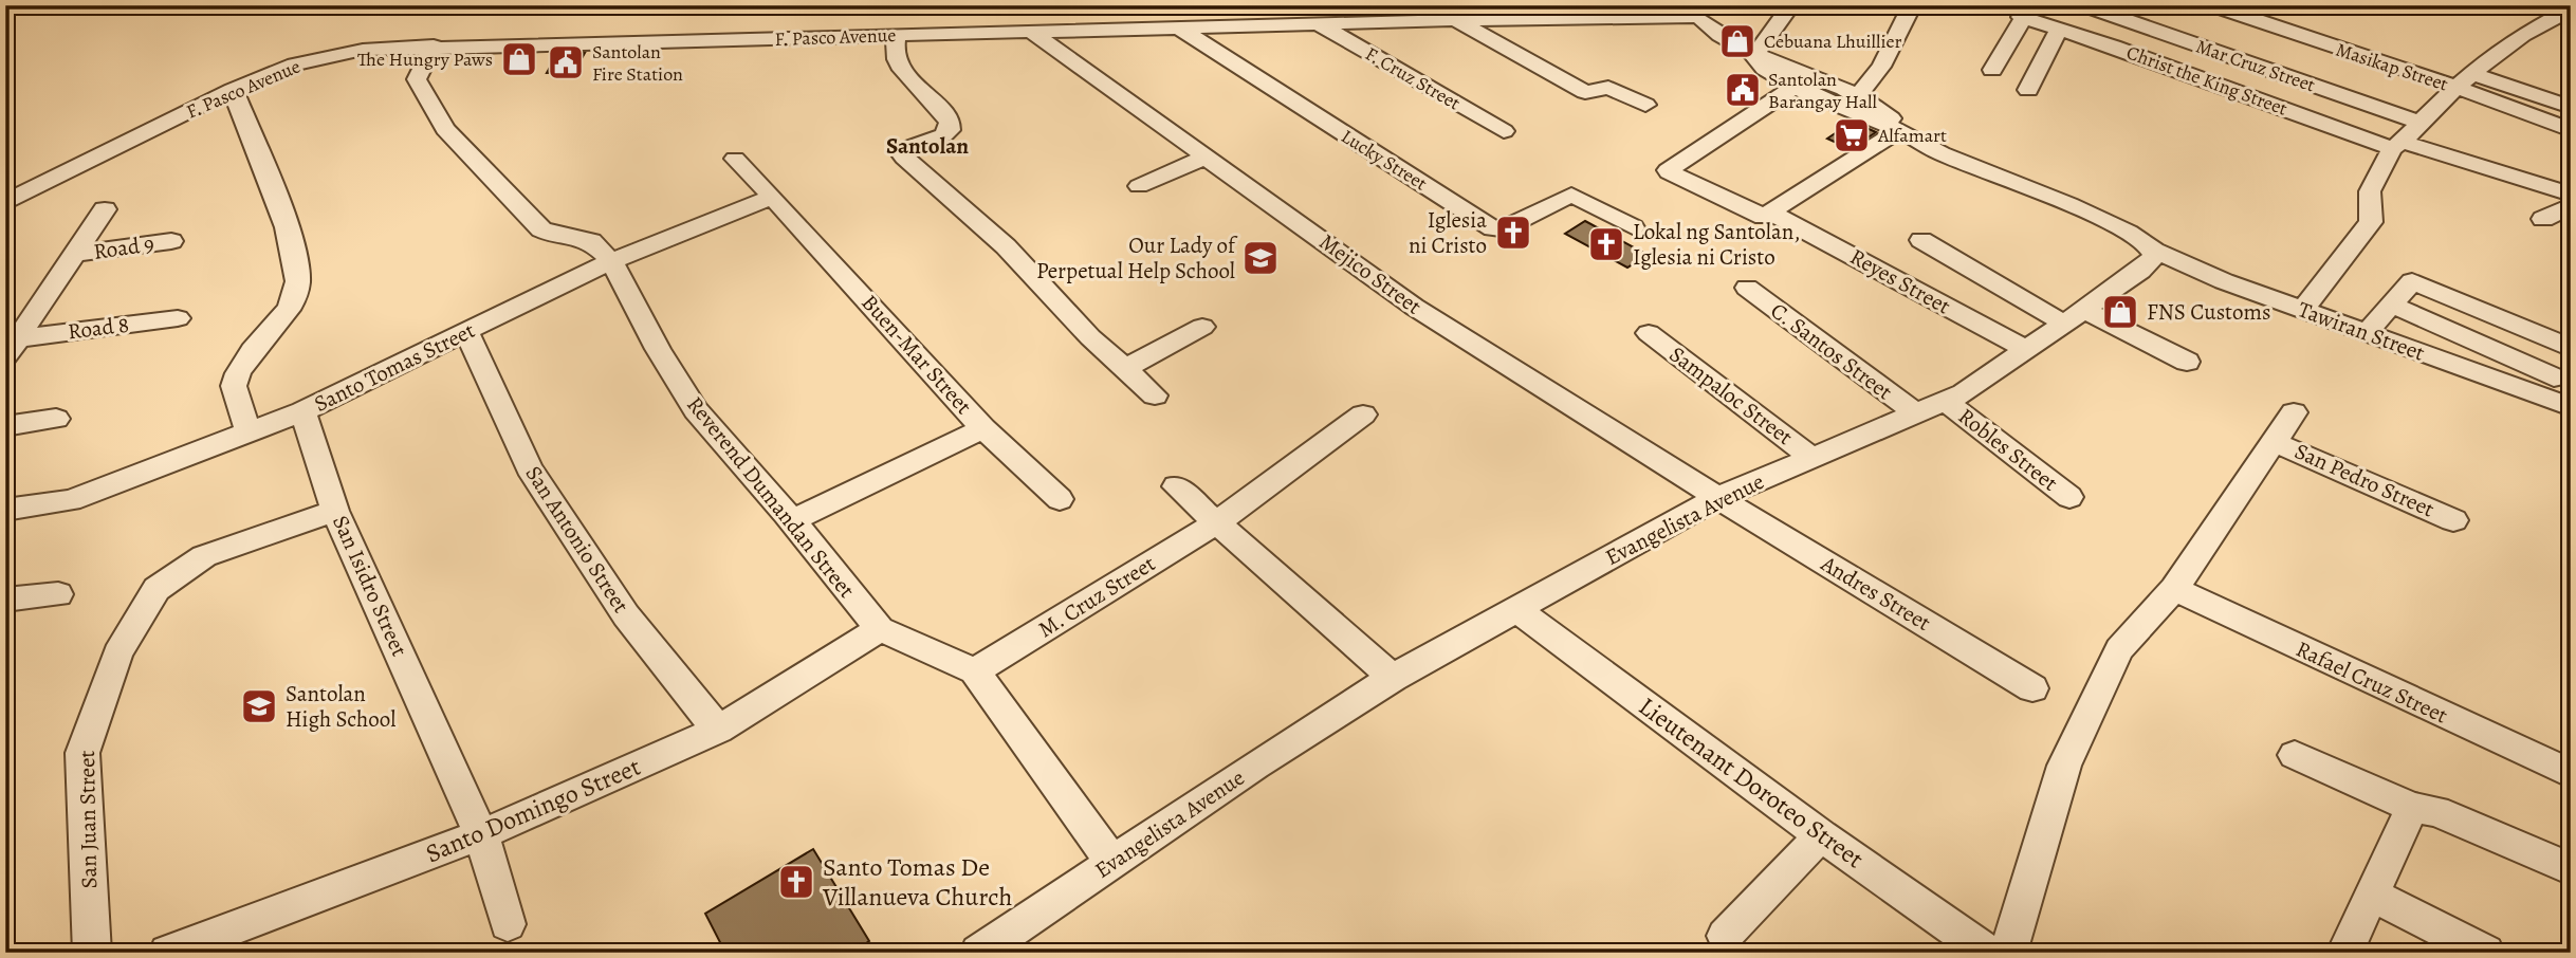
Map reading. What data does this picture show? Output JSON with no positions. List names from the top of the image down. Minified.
{"streets":{"street":["F. Pasco Avenue","Mar Cruz Street","Masikap Street","F. Cruz Street","Christ the King Street","Lucky Street","Road 9","Mejico Street","Reyes Street","Road 8","Tawiran Street","C. Santos Street","Buen-Mar Street","Santo Tomas Street","Sampaloc Street","Robles Street","San Pedro Street","Reverend Dumandan Street","Evangelista Avenue","San Antonio Street","San Isidro Street","Andres Street","M. Cruz Street","Rafael Cruz Street","Lieutenant Doroteo Street","Santo Domingo Street","San Juan Street"]},"crossings":[["F. Pasco Avenue","F. Cruz Street"],["F. Pasco Avenue","Lucky Street"],["F. Pasco Avenue","Mejico Street"],["F. Pasco Avenue","Reverend Dumandan Street"],["Mejico Street","Evangelista Avenue"],["Mejico Street","Andres Street"],["Reyes Street","Evangelista Avenue"],["Tawiran Street","Evangelista Avenue"],["C. Santos Street","Evangelista Avenue"],["Buen-Mar Street","Santo Tomas Street"],["Buen-Mar Street","Reverend Dumandan Street"],["Santo Tomas Street","Reverend Dumandan Street"],["Santo Tomas Street","San Antonio Street"],["Santo Tomas Street","San Isidro Street"],["Sampaloc Street","Evangelista Avenue"],["Robles Street","Evangelista Avenue"],["Reverend Dumandan Street","M. Cruz Street"],["Reverend Dumandan Street","Santo Domingo Street"],["Evangelista Avenue","Andres Street"],["Evangelista Avenue","Lieutenant Doroteo Street"],["San Antonio Street","Santo Domingo Street"],["San Isidro Street","Santo Domingo Street"],["San Isidro Street","San Juan Street"]],"districts":["Santolan"],"places":{"shop":["Cebuana Lhuillier","The Hungry Paws","FNS Customs"],"public building":["Santolan Fire Station","Santolan Barangay Hall"],"supermarket":["Alfamart"],"church":["Iglesia ni Cristo","Lokal ng Santolan, Iglesia ni Cristo","Santo Tomas De Villanueva Church"],"school or university":["Our Lady of Perpetual Help School","Santolan High School"]}}
